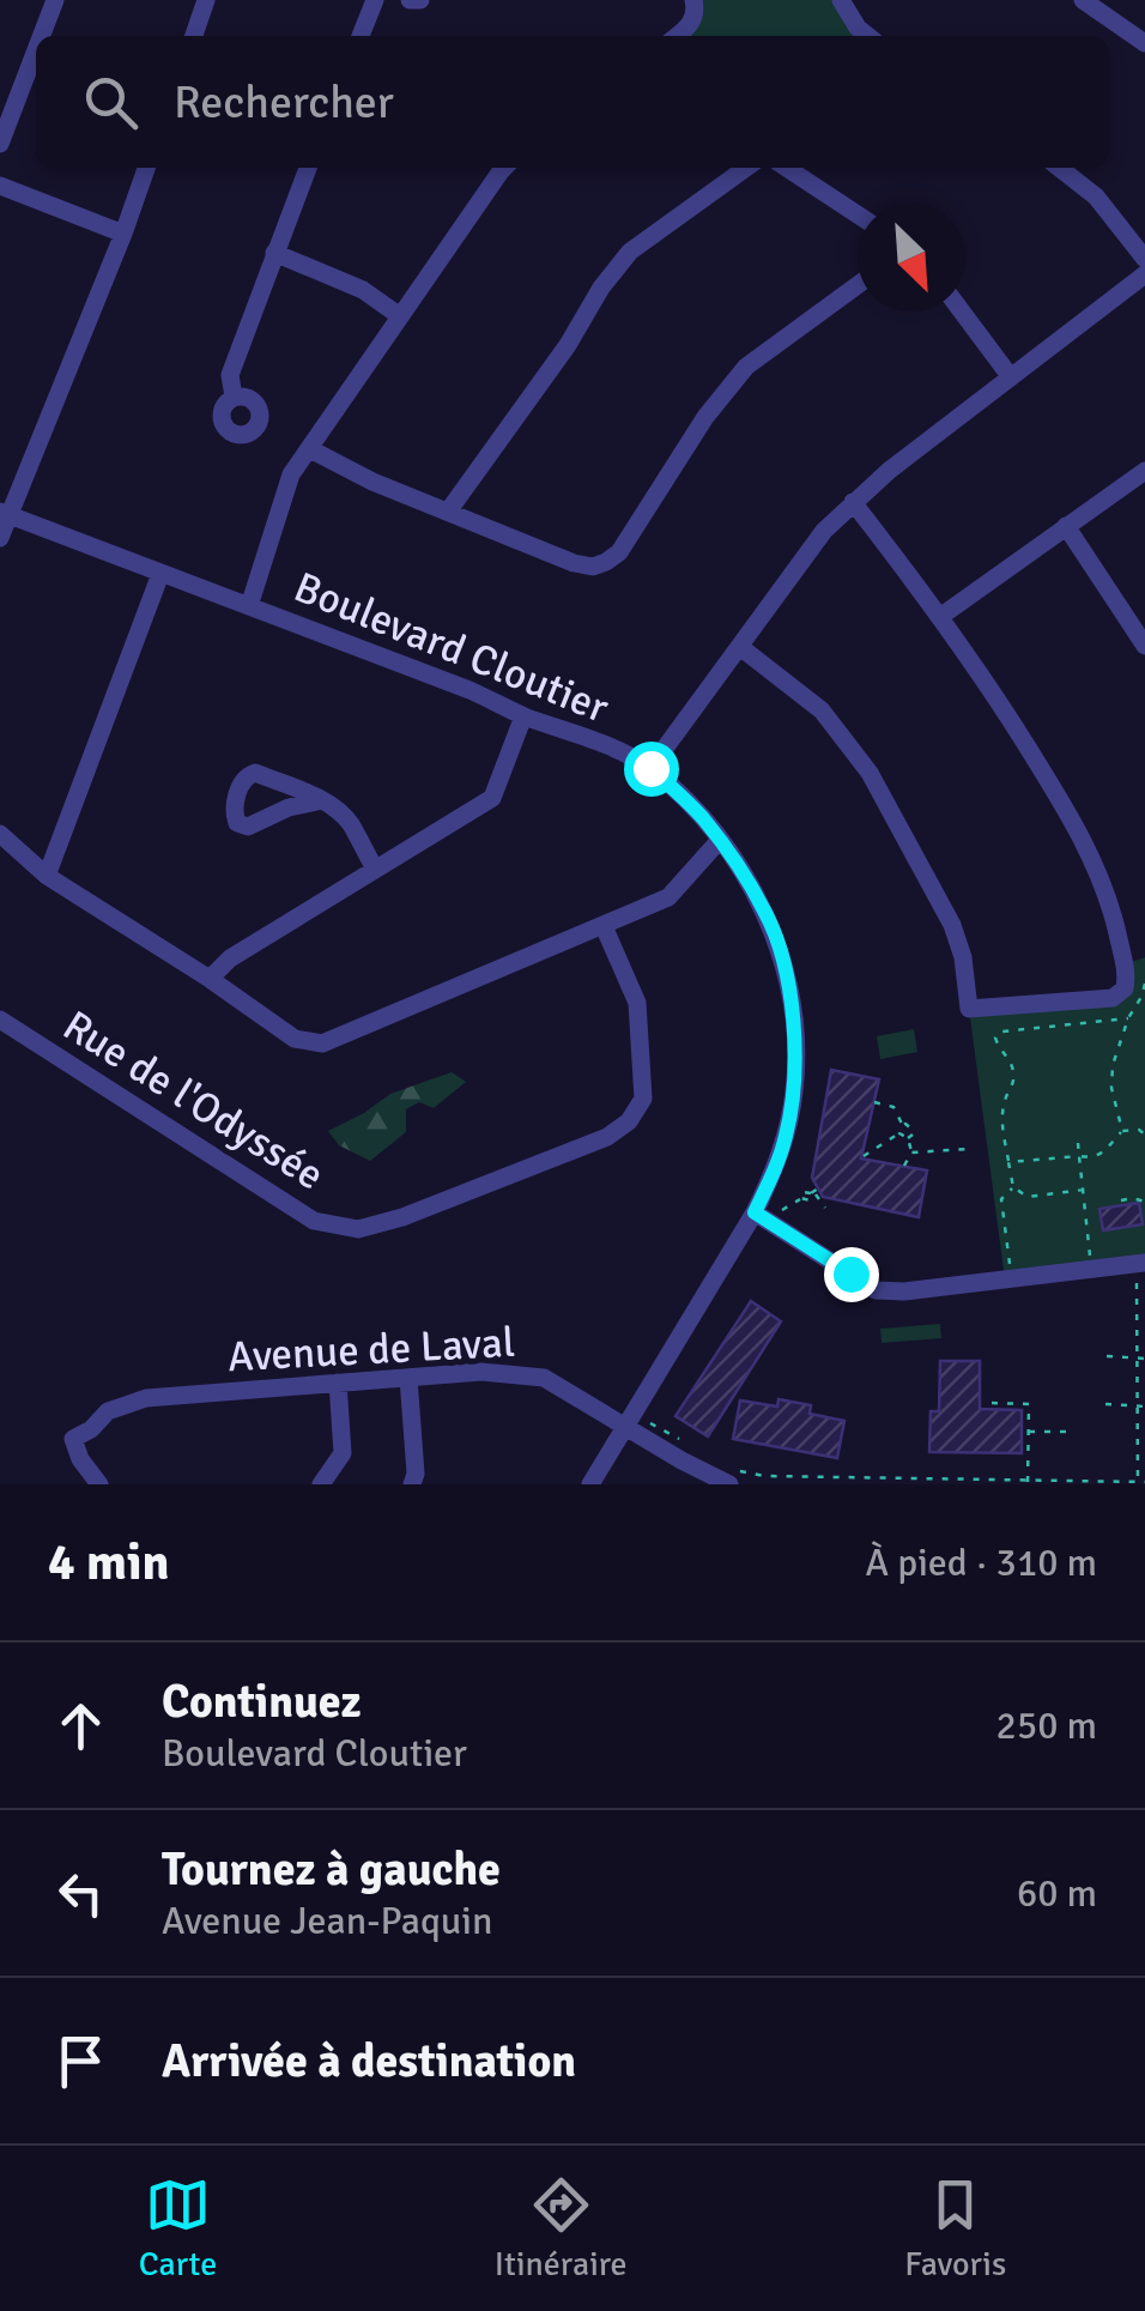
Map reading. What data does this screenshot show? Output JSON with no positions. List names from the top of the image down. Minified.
{"streets":{"street":["Boulevard Cloutier","Rue de l'Odyssée","Avenue de Laval"]},"crossings":[["Boulevard Cloutier","Avenue de Laval"]],"north":"bottom right","page":{"search":"Rechercher","heading":["4 min","À pied · 310 m"],"list":[["Continuez","Boulevard Cloutier","250 m"],["Tournez à gauche","Avenue Jean-Paquin","60 m"],"Arrivée à destination"],"nav":["Carte","Itinéraire","Favoris"]}}
